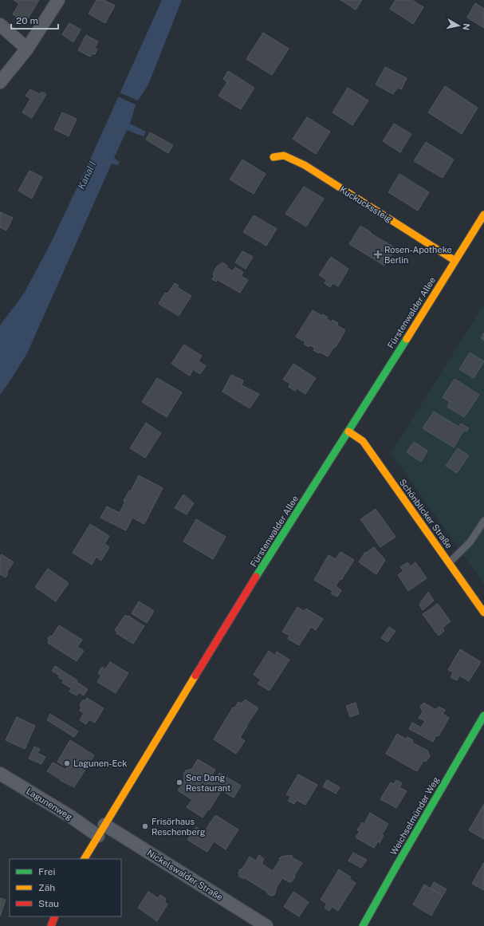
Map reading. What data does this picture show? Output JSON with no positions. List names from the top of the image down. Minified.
{"streets":{"main road":["Kuckuckssteig","Fürstenwalder Allee","Schönblicker Straße","Weichselmünder Weg"],"street":["Lagunenweg","Nickelswalder Straße"]},"crossings":[["Kuckuckssteig","Fürstenwalder Allee"],["Fürstenwalder Allee","Schönblicker Straße"],["Fürstenwalder Allee","Lagunenweg"],["Fürstenwalder Allee","Nickelswalder Straße"],["Lagunenweg","Nickelswalder Straße"]],"water":["Kanal I"],"places":{"health":["Rosen-Apotheke Berlin"],"other":["Lagunen-Eck","See Dang Restaurant","Frisörhaus Reschenberg"]},"legend":["Frei","Zäh","Stau"],"scale_bar":"20 m","north":"right"}
